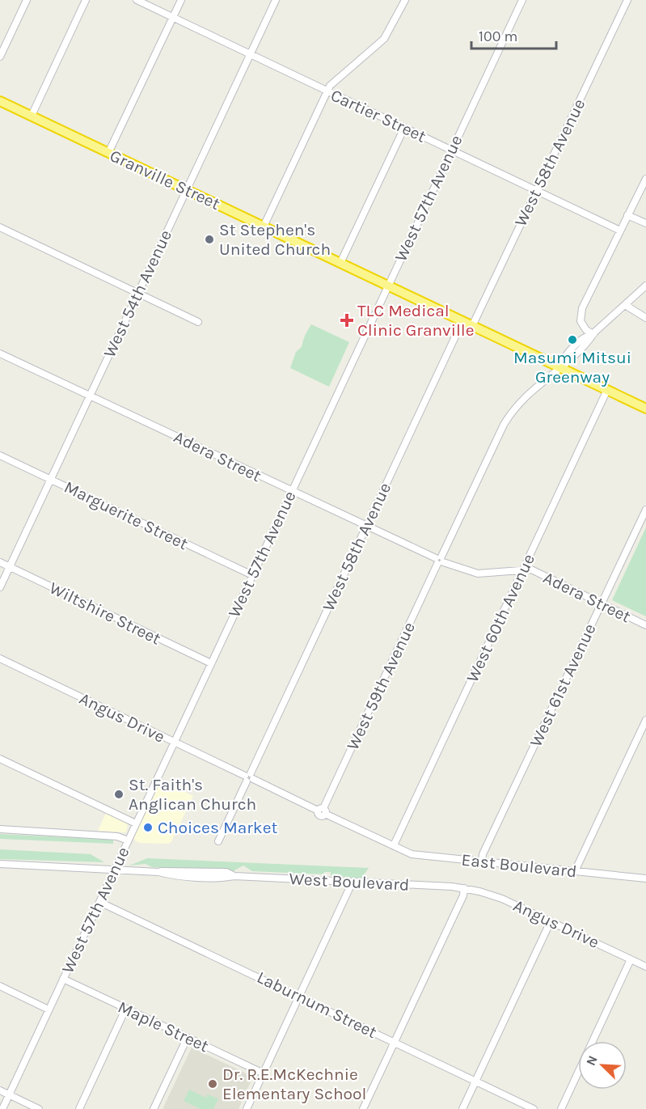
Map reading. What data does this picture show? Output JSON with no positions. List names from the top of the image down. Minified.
{"streets":{"highway":["Granville Street"],"street":["Cartier Street","West 58th Avenue","West 57th Avenue","West 54th Avenue","Adera Street","Marguerite Street","Wiltshire Street","West 60th Avenue","West 61st Avenue","West 59th Avenue","Angus Drive","East Boulevard","West Boulevard","Laburnum Street","Maple Street"]},"crossings":[["Cartier Street","West 58th Avenue"],["Cartier Street","West 57th Avenue"],["Cartier Street","West 54th Avenue"],["West 58th Avenue","Granville Street"],["West 58th Avenue","Adera Street"],["West 58th Avenue","Angus Drive"],["Granville Street","West 57th Avenue"],["Granville Street","West 54th Avenue"],["Granville Street","West 60th Avenue"],["Granville Street","West 59th Avenue"],["West 57th Avenue","Adera Street"],["West 57th Avenue","Marguerite Street"],["West 57th Avenue","Wiltshire Street"],["West 57th Avenue","Angus Drive"],["West 57th Avenue","West Boulevard"],["West 57th Avenue","Laburnum Street"],["West 57th Avenue","Maple Street"],["West 54th Avenue","Adera Street"],["West 54th Avenue","Marguerite Street"],["West 54th Avenue","Wiltshire Street"],["Adera Street","West 60th Avenue"],["Adera Street","West 61st Avenue"],["Adera Street","West 59th Avenue"],["West 60th Avenue","Angus Drive"],["West 60th Avenue","East Boulevard"],["West 61st Avenue","East Boulevard"],["West 59th Avenue","Angus Drive"],["Angus Drive","East Boulevard"],["Angus Drive","West Boulevard"]],"places":{"other":["St Stephen's United Church","Masumi Mitsui Greenway","St. Faith's Anglican Church","Choices Market","Dr. R.E.McKechnie Elementary School"],"health":["TLC Medical Clinic Granville"]},"scale_bar":"100 m","north":"top left"}
